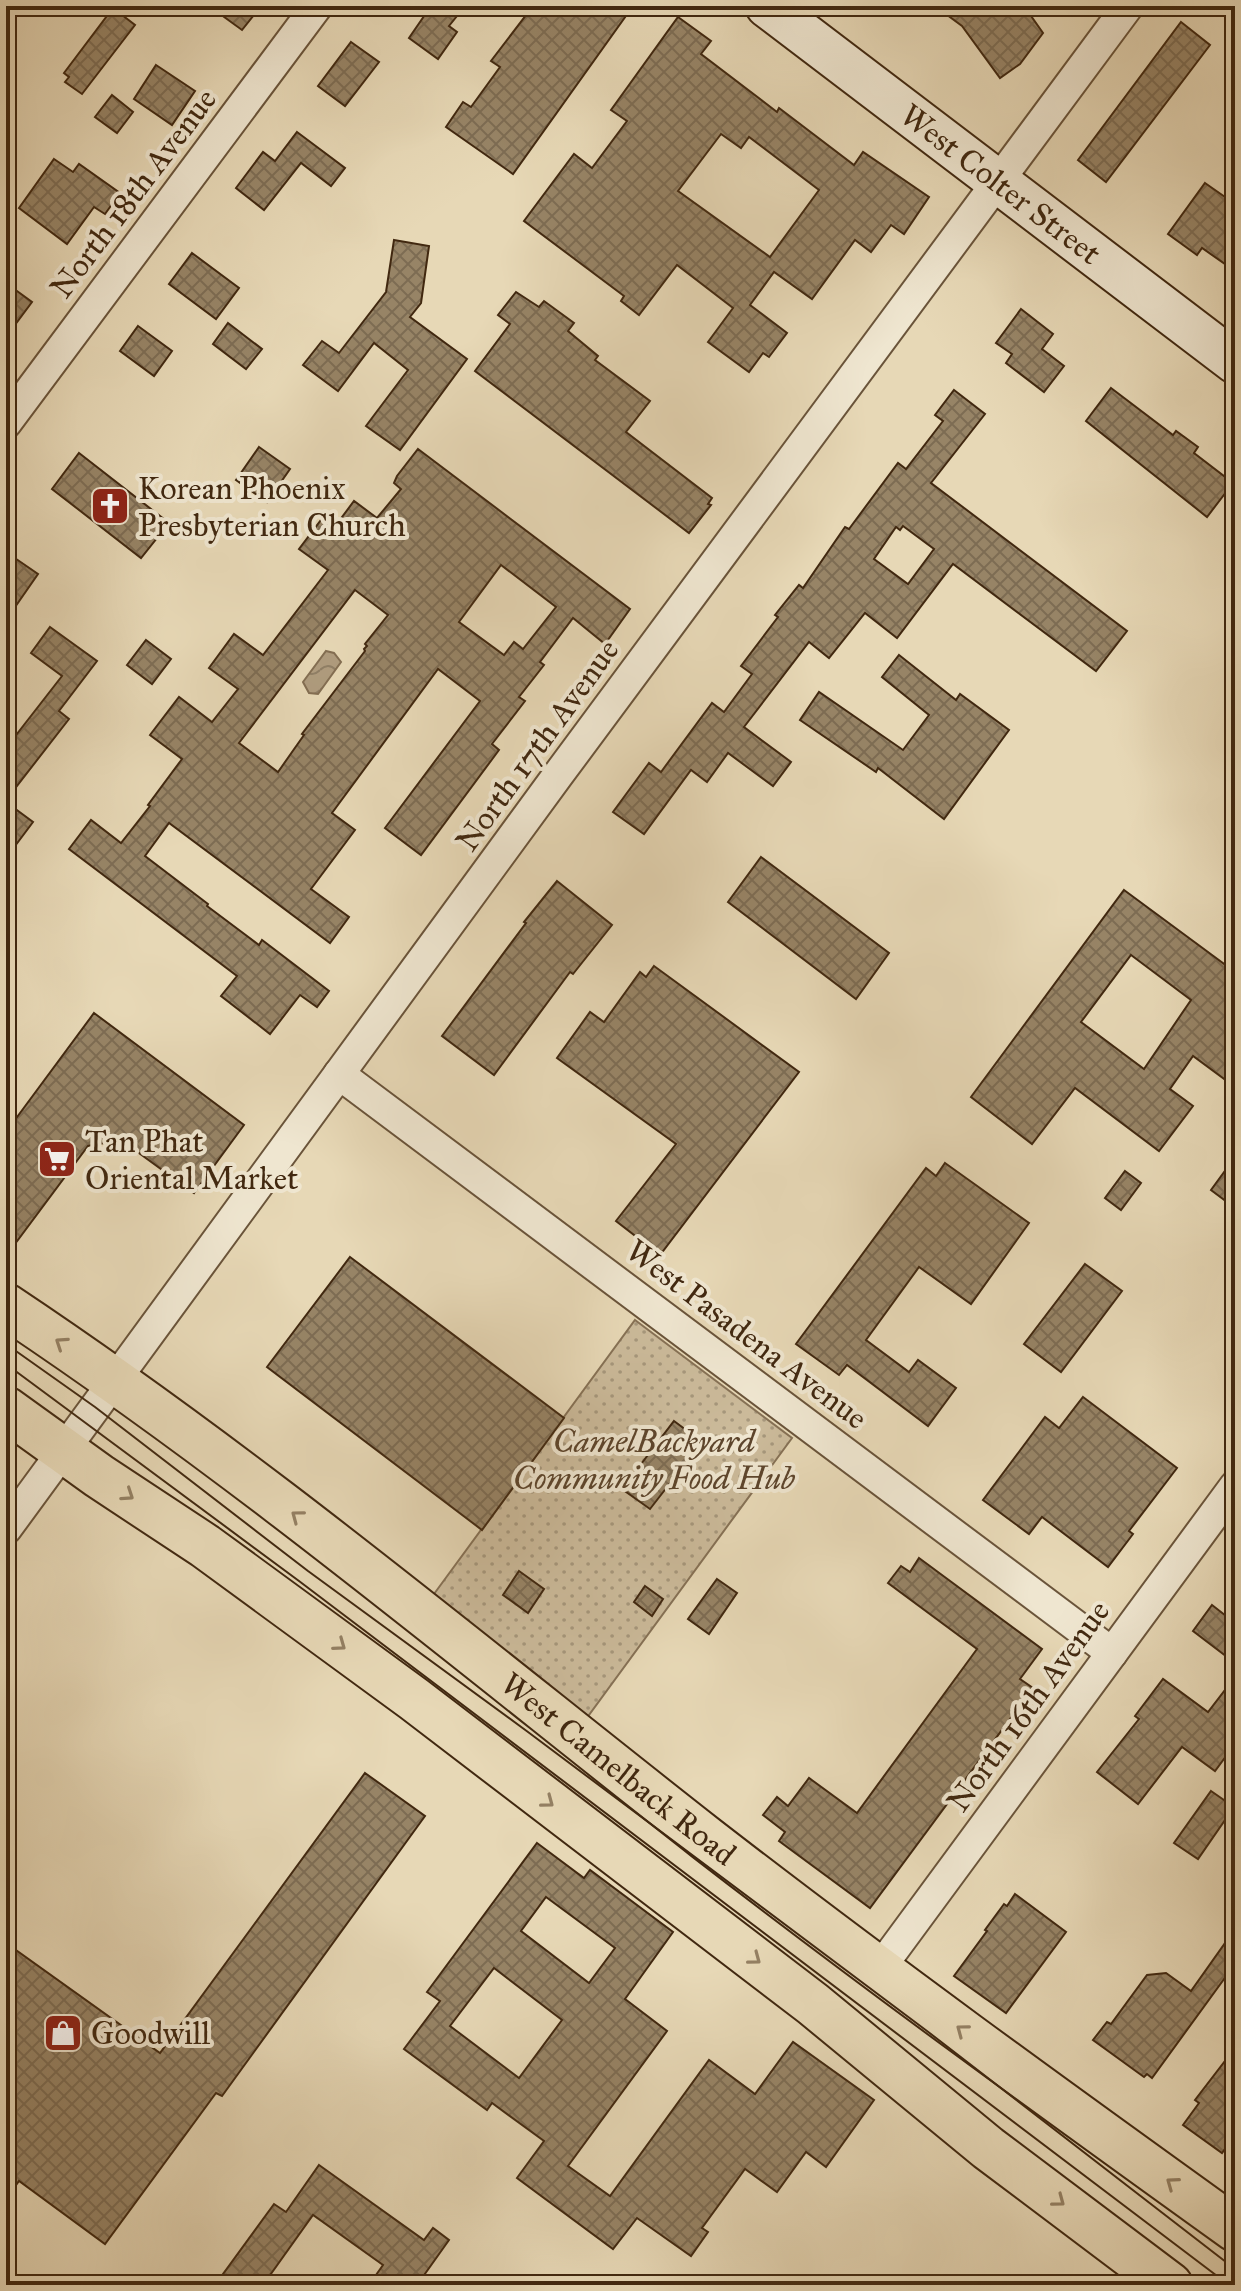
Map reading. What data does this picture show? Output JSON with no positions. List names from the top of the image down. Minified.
{"streets":{"main road":["West Camelback Road"],"street":["West Colter Street","North 18th Avenue","North 17th Avenue","West Pasadena Avenue","North 16th Avenue"]},"crossings":[["West Colter Street","North 17th Avenue"],["North 17th Avenue","West Pasadena Avenue"],["North 17th Avenue","West Camelback Road"],["West Pasadena Avenue","North 16th Avenue"],["North 16th Avenue","West Camelback Road"]],"parks":["CamelBackyard Community Food Hub"],"places":{"church":["Korean Phoenix Presbyterian Church"],"supermarket":["Tan Phat Oriental Market"],"shop":["Goodwill"]}}
